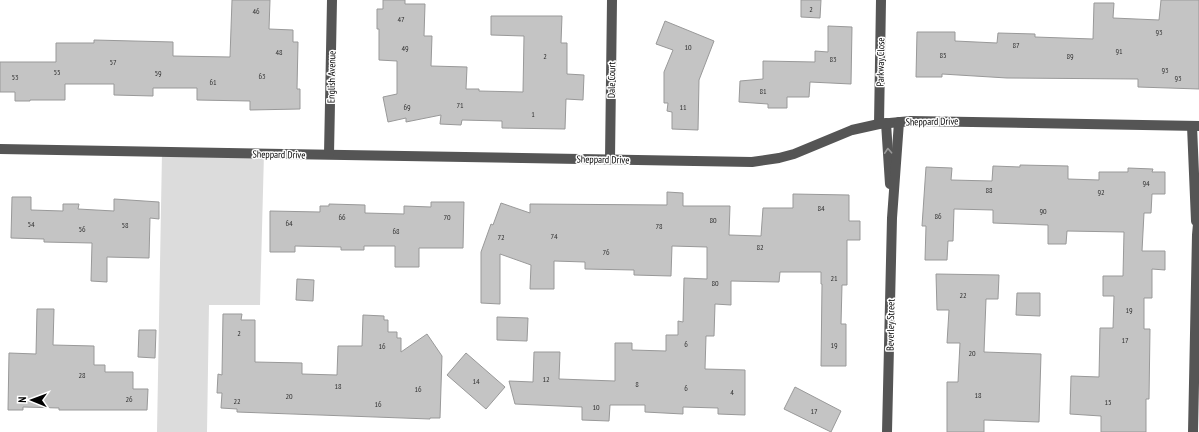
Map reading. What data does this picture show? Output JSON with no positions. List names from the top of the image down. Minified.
{"streets":{"street":["Parkway Close","English Avenue","Dale Court","Sheppard Drive","Beverley Street"]},"crossings":[["Parkway Close","Sheppard Drive"],["Parkway Close","Beverley Street"],["English Avenue","Sheppard Drive"],["Dale Court","Sheppard Drive"],["Sheppard Drive","Beverley Street"]],"house_numbers":["2","46","47","93","87","10","49","91","48","85","2","89","83","57","93","55","59","63","53","93","61","81","71","69","11","1","94","88","92","84","90","86","66","70","80","64","54","58","78","56","68","74","72","82","76","21","80","22","19","2","17","6","19","16","20","28","12","14","8","18","6","16","4","18","20","26","22","15","16","10","17"],"north":"left"}
